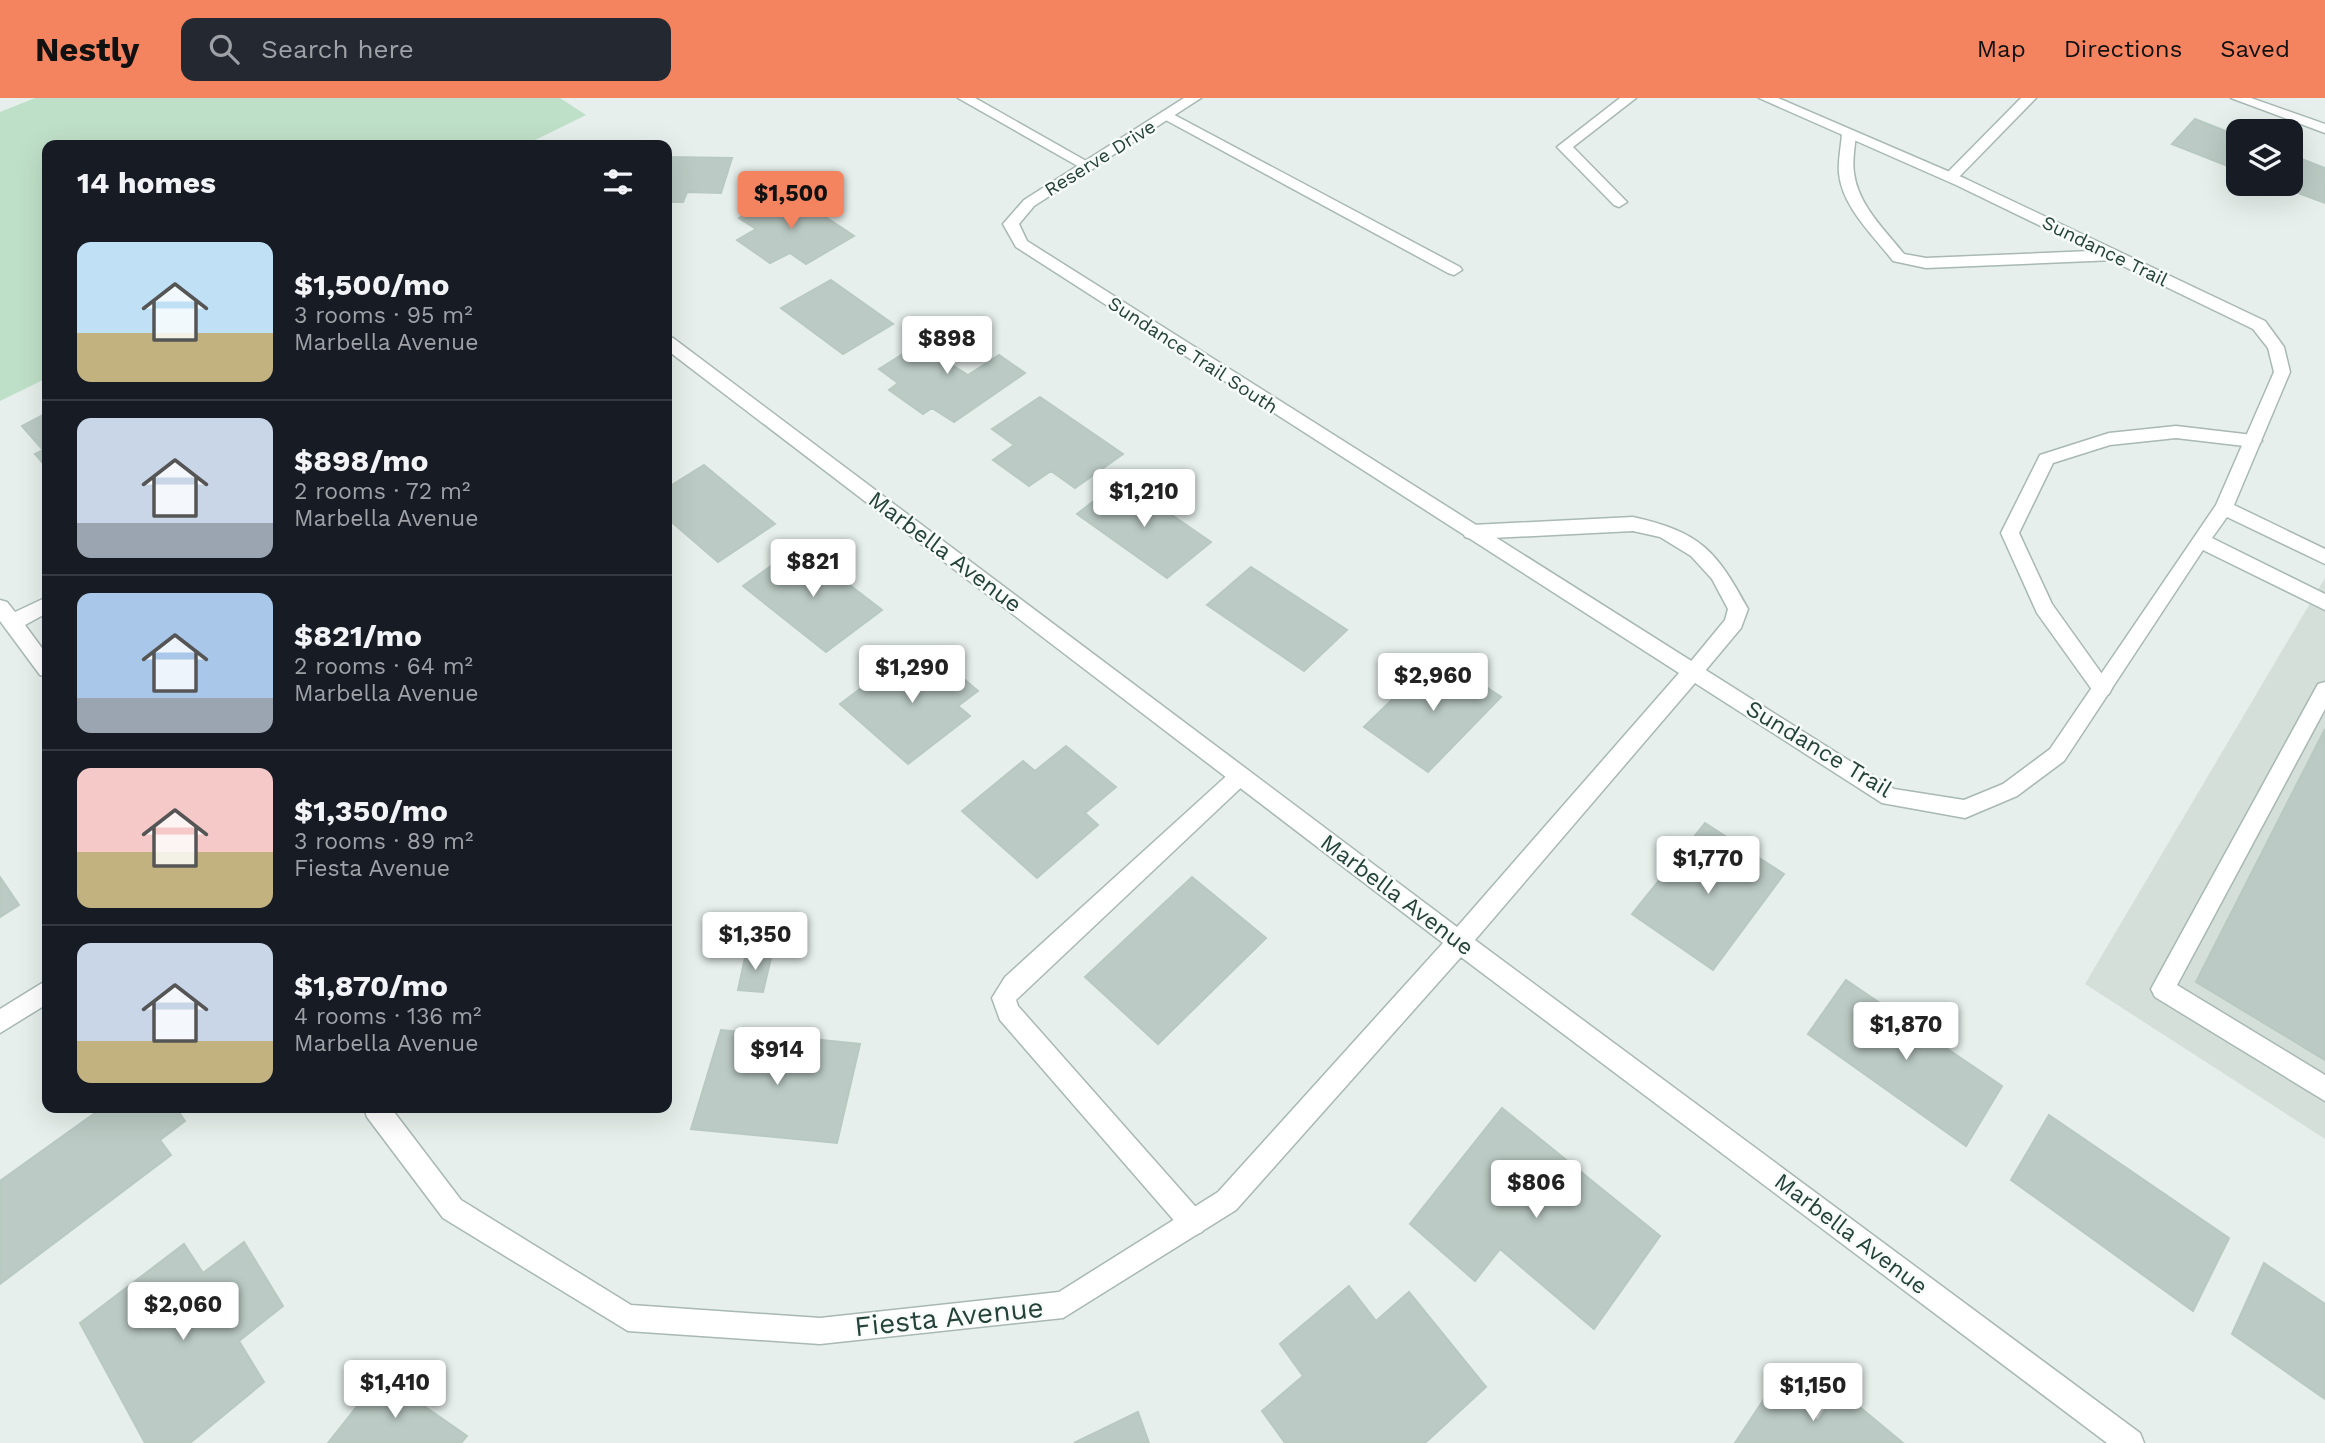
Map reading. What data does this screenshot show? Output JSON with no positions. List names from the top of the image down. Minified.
{"streets":{"street":["Reserve Drive","Sundance Trail","Sundance Trail South","Marbella Avenue","Fiesta Avenue"]},"crossings":[["Reserve Drive","Sundance Trail South"],["Sundance Trail","Sundance Trail South"],["Marbella Avenue","Fiesta Avenue"]],"page":{"header":"Nestly","search":"Search here","nav":["Map","Directions","Saved"],"heading":"14 homes","price":["$1,500","$898","$1,210","$821","$1,290","$2,960","$1,770","$1,350","$1,870","$914","$806","$2,060","$1,410","$1,150"],"list":[{"name":"$1,500/mo","note":"3 rooms · 95 m² · Marbella Avenue"},{"name":"$898/mo","note":"2 rooms · 72 m² · Marbella Avenue"},{"name":"$821/mo","note":"2 rooms · 64 m² · Marbella Avenue"},{"name":"$1,350/mo","note":"3 rooms · 89 m² · Fiesta Avenue"},{"name":"$1,870/mo","note":"4 rooms · 136 m² · Marbella Avenue"}]}}
